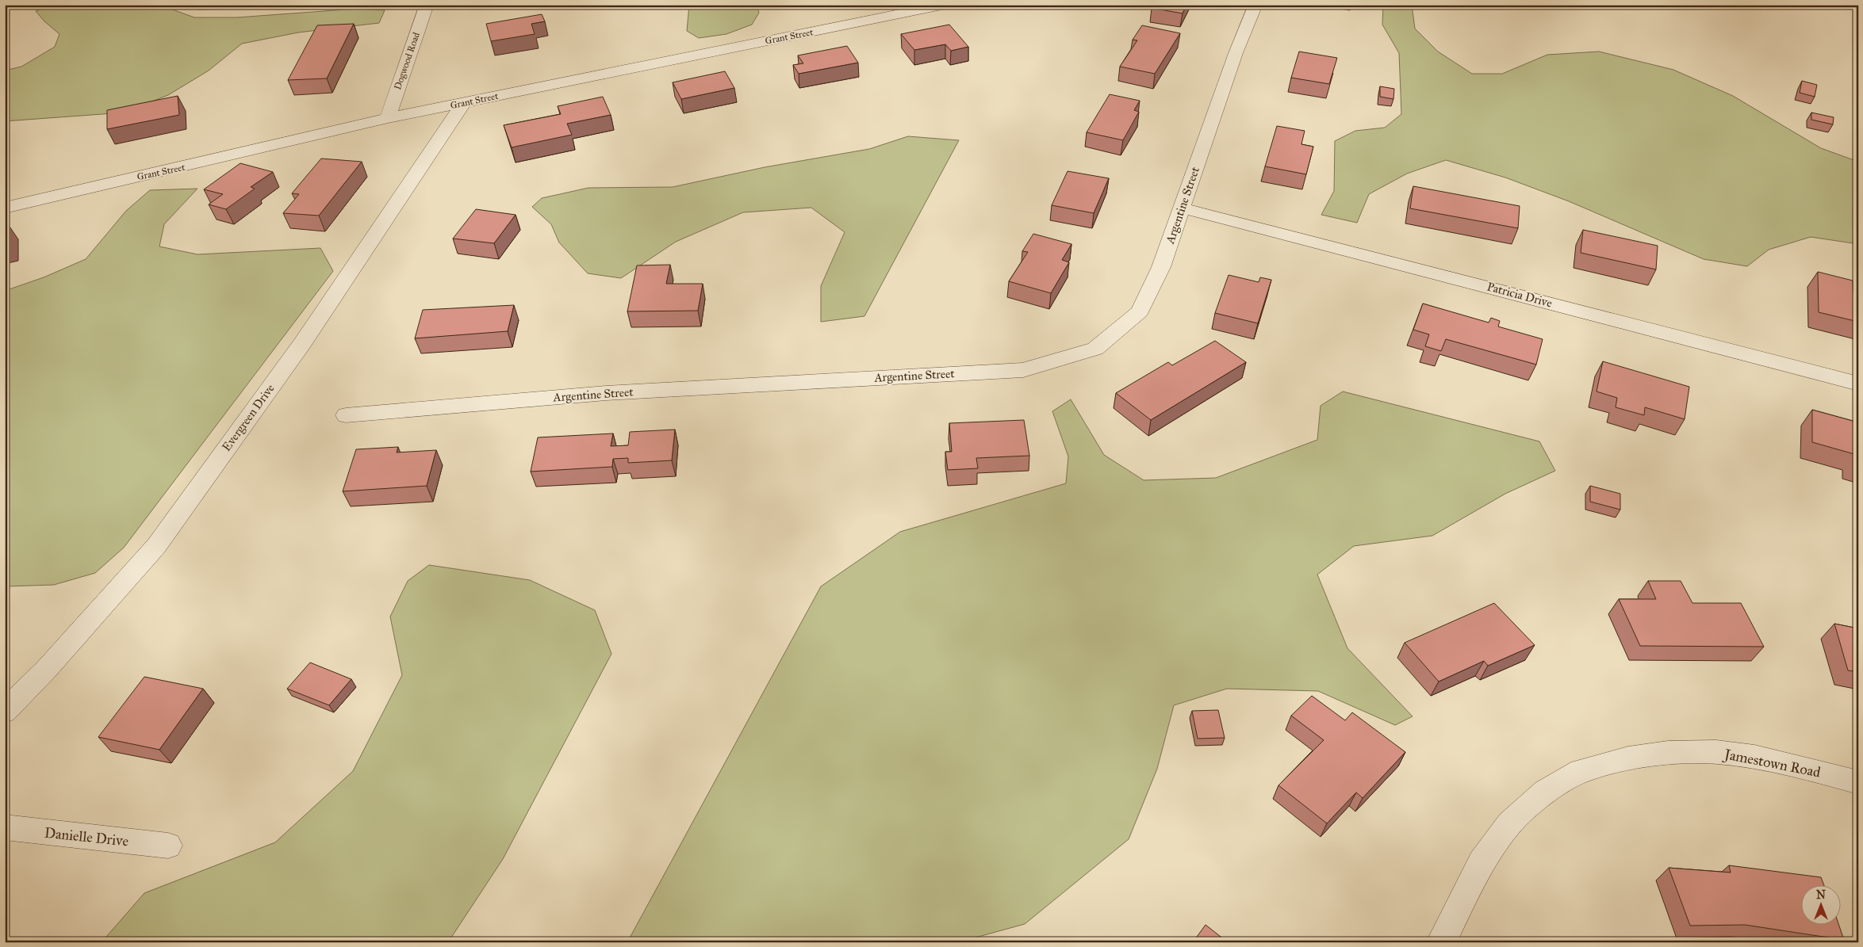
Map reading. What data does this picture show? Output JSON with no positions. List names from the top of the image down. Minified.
{"streets":{"street":["Grant Street","Dogwood Road","Argentine Street","Patricia Drive","Evergreen Drive","Jamestown Road","Danielle Drive"]},"crossings":[["Grant Street","Dogwood Road"],["Grant Street","Evergreen Drive"],["Argentine Street","Patricia Drive"]],"north":"top"}
